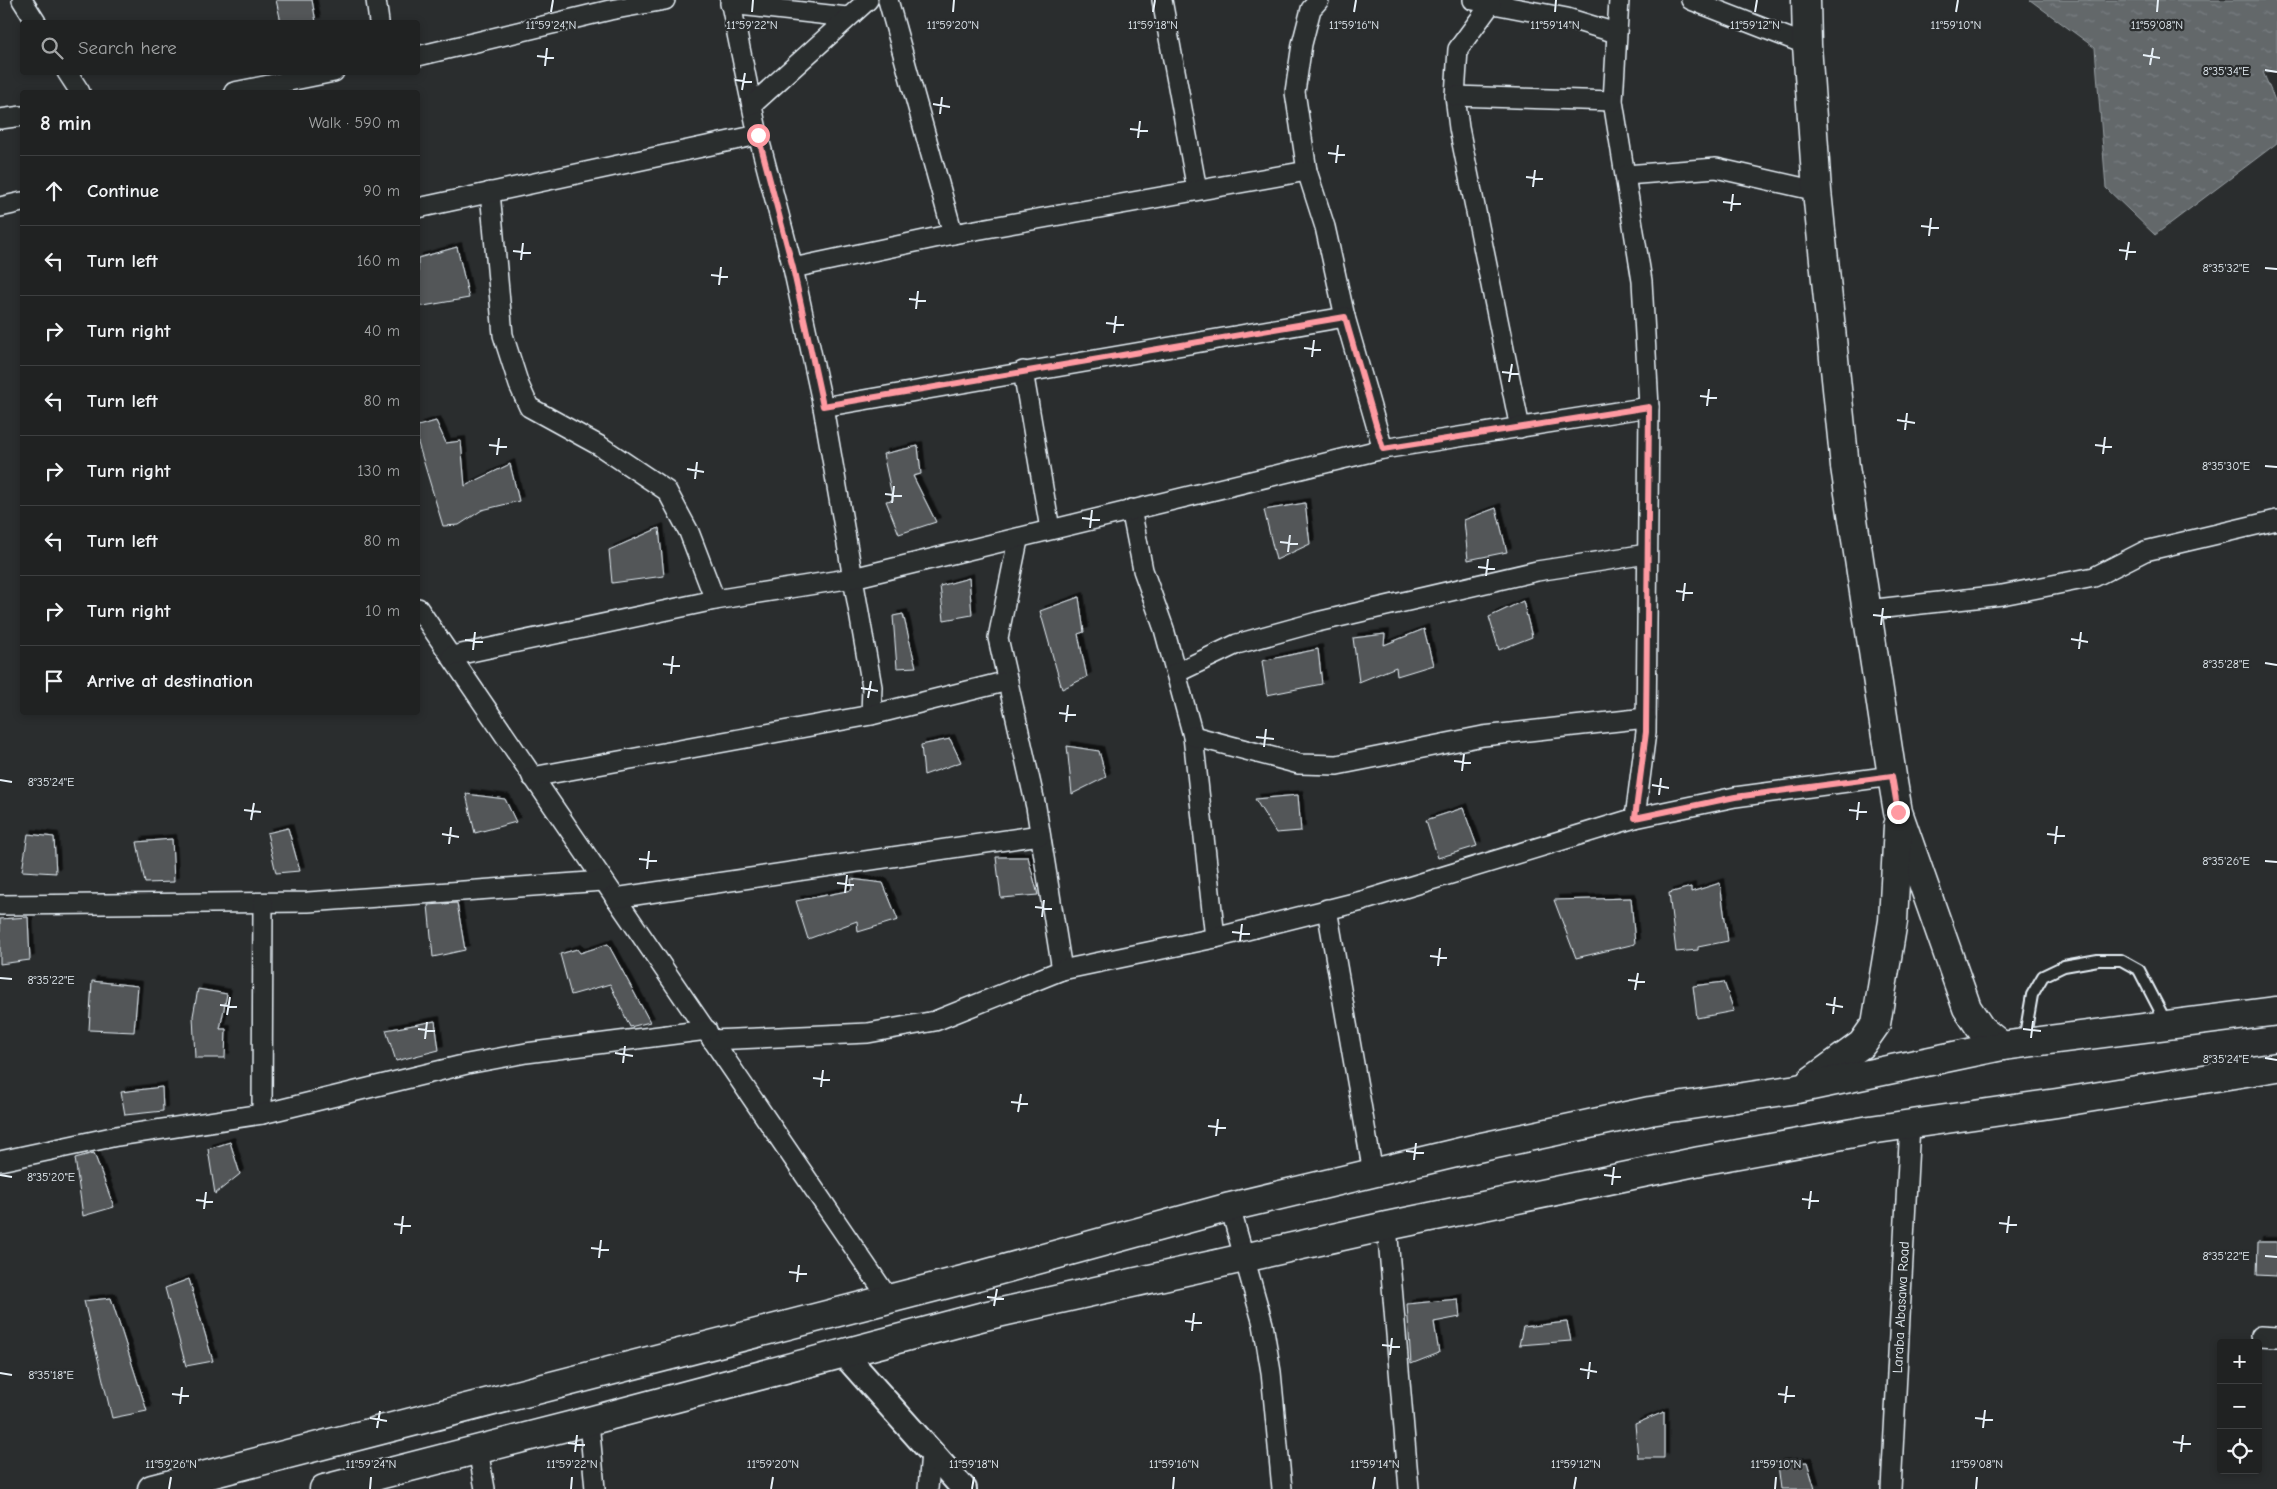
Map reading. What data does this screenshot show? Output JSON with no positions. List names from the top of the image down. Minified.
{"streets":{"street":["Laraba Abasawa Road"]},"page":{"search":"Search here","heading":["8 min","Walk · 590 m"],"list":[["Continue","90 m"],["Turn left","160 m"],["Turn right","40 m"],["Turn left","80 m"],["Turn right","130 m"],["Turn left","80 m"],["Turn right","10 m"],"Arrive at destination"],"map_buttons":["+","−"]},"coordinates":["11°59'24\"N","11°59'22\"N","11°59'20\"N","11°59'18\"N","11°59'16\"N","11°59'14\"N","11°59'12\"N","11°59'10\"N","11°59'08\"N","8°35'34\"E","8°35'32\"E","8°35'30\"E","8°35'28\"E","8°35'24\"E","8°35'26\"E","8°35'22\"E","8°35'20\"E","8°35'18\"E","11°59'26\"N"]}
